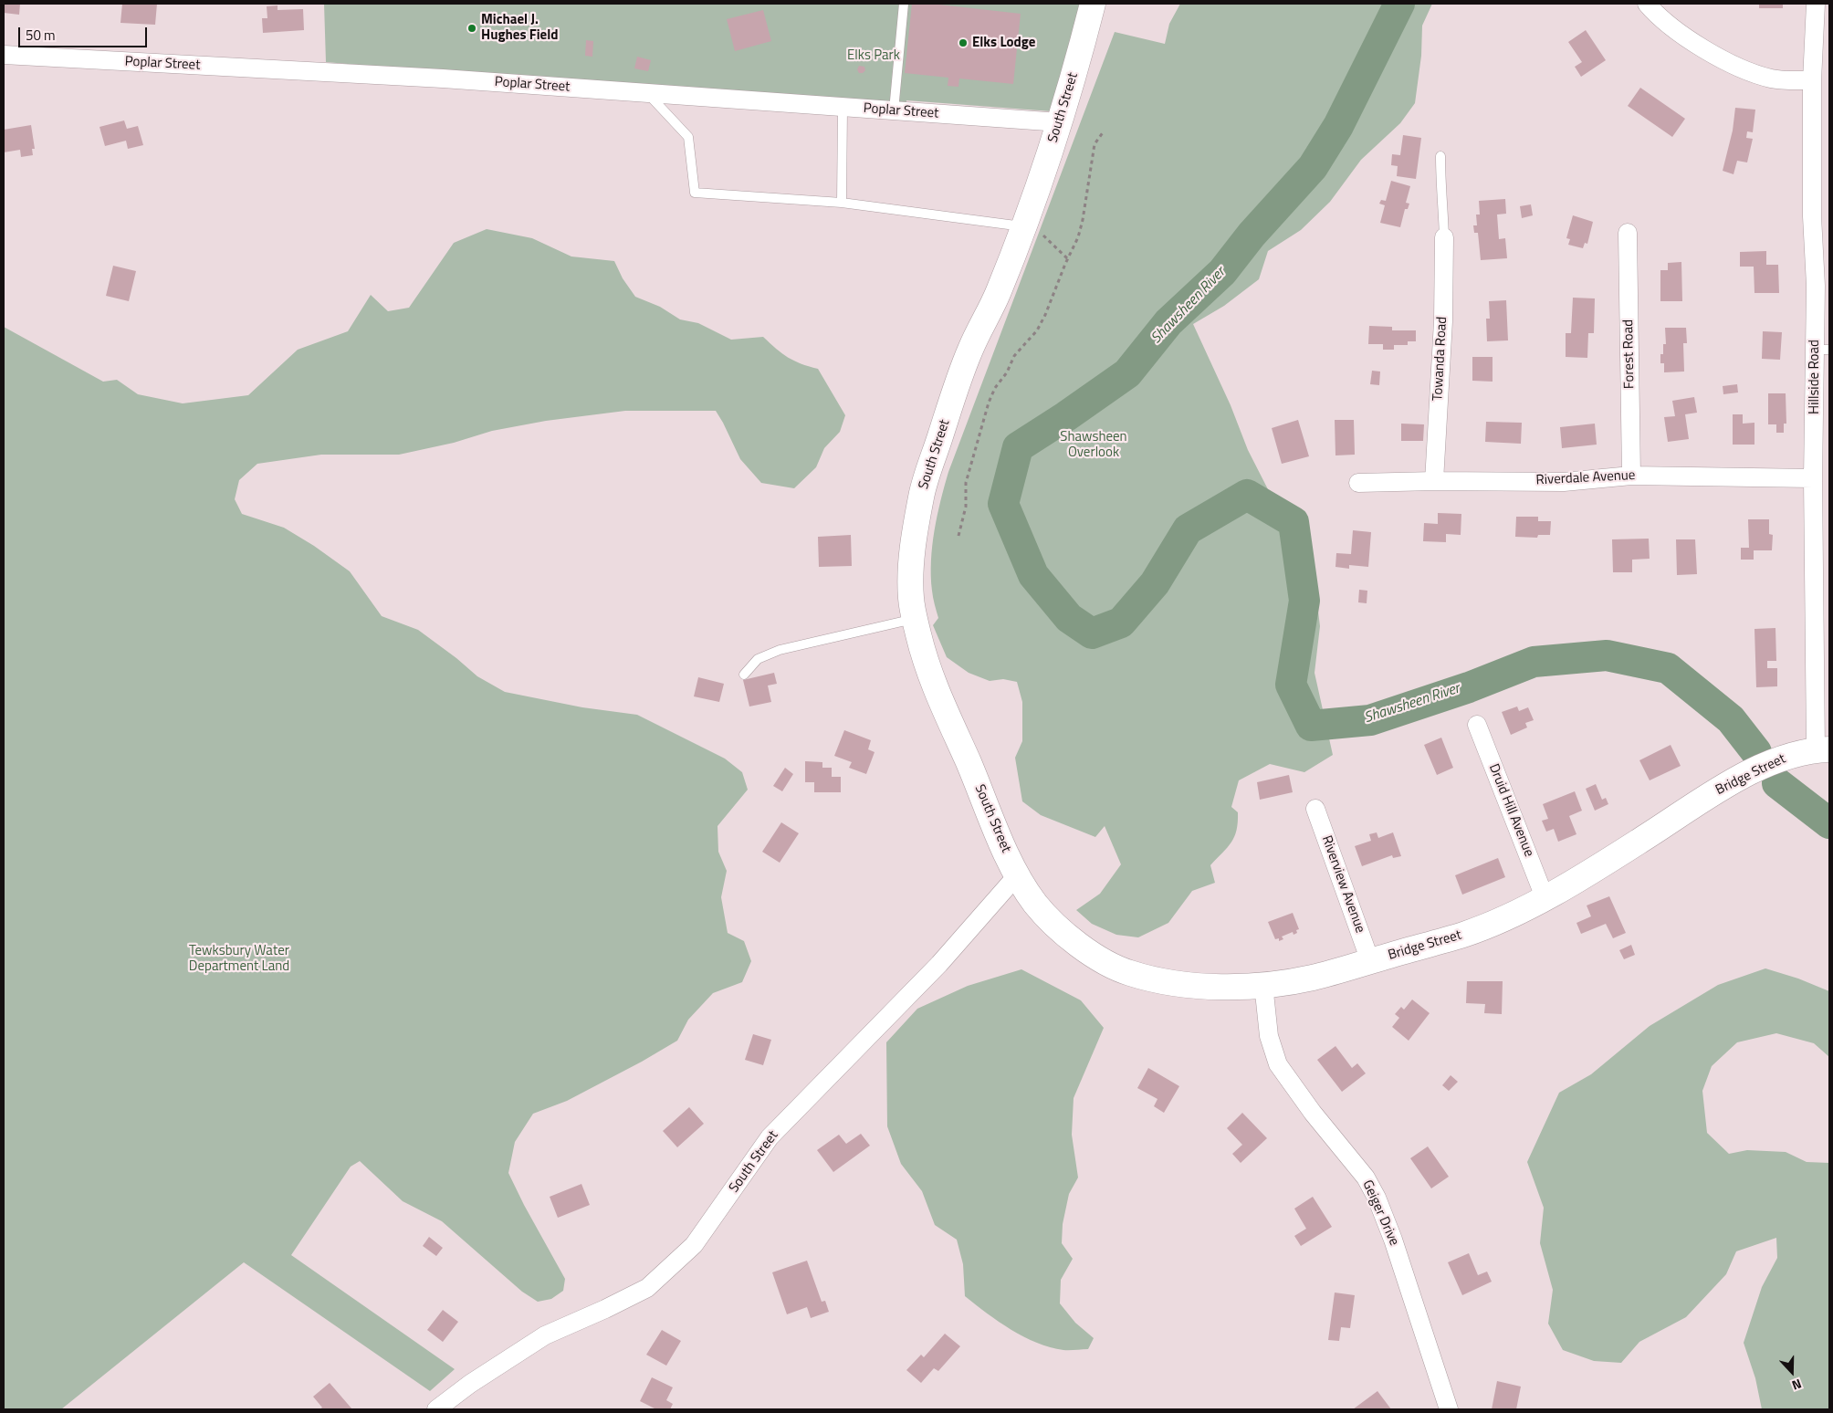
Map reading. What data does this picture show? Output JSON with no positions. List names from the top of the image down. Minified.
{"streets":{"street":["Poplar Street","South Street","Forest Road","Towanda Road","Hillside Road","Riverdale Avenue","Bridge Street","Druid Hill Avenue","Riverview Avenue","Geiger Drive"]},"crossings":[["Poplar Street","South Street"],["South Street","Bridge Street"],["Forest Road","Riverdale Avenue"],["Towanda Road","Riverdale Avenue"],["Hillside Road","Riverdale Avenue"],["Hillside Road","Bridge Street"],["Bridge Street","Druid Hill Avenue"],["Bridge Street","Riverview Avenue"],["Bridge Street","Geiger Drive"]],"water":["Shawsheen River"],"parks":["Elks Park","Shawsheen Overlook","Tewksbury Water Department Land"],"places":["Michael J. Hughes Field","Elks Lodge"],"scale_bar":"50 m","north":"bottom"}
